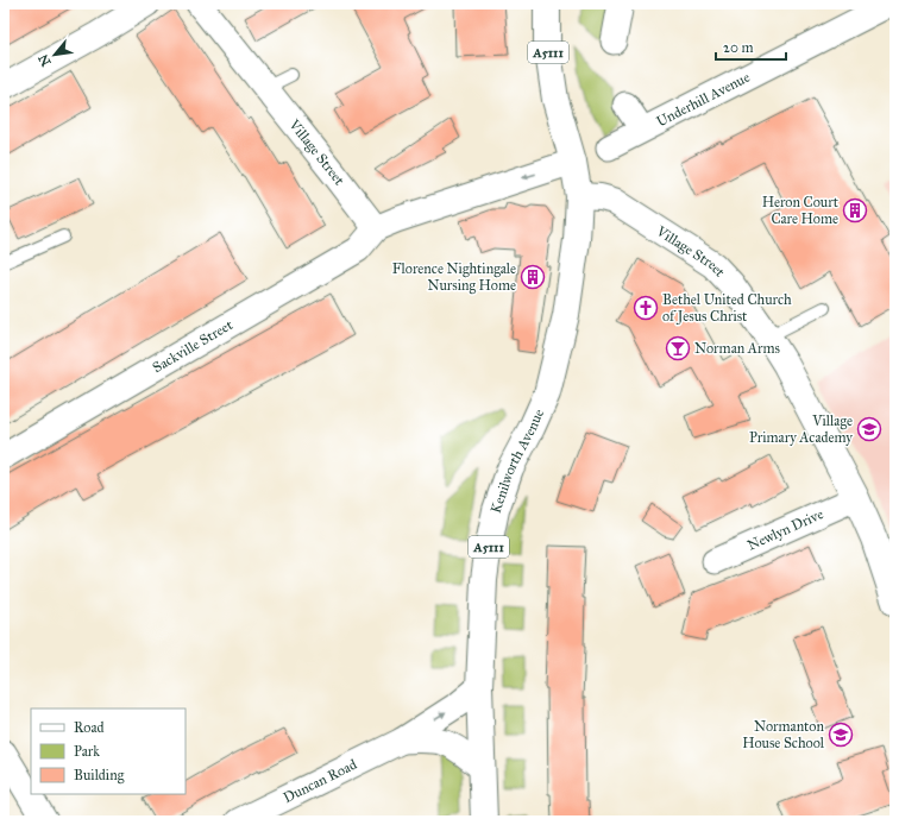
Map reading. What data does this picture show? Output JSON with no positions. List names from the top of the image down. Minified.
{"streets":{"main road":["A5111","Village Street","Kenilworth Avenue"],"street":["Underhill Avenue","Sackville Street","Newlyn Drive","Duncan Road"]},"crossings":[["A5111","Kenilworth Avenue"],["Village Street","Sackville Street"],["Village Street","Kenilworth Avenue"],["Village Street","Newlyn Drive"],["Kenilworth Avenue","Duncan Road"]],"places":{"building":["Heron Court Care Home","Florence Nightingale Nursing Home"],"church":["Bethel United Church of Jesus Christ"],"bar":["Norman Arms"],"school or university":["Village Primary Academy","Normanton House School"]},"legend":["Road","Park","Building"],"scale_bar":"20 m","north":"bottom left"}
